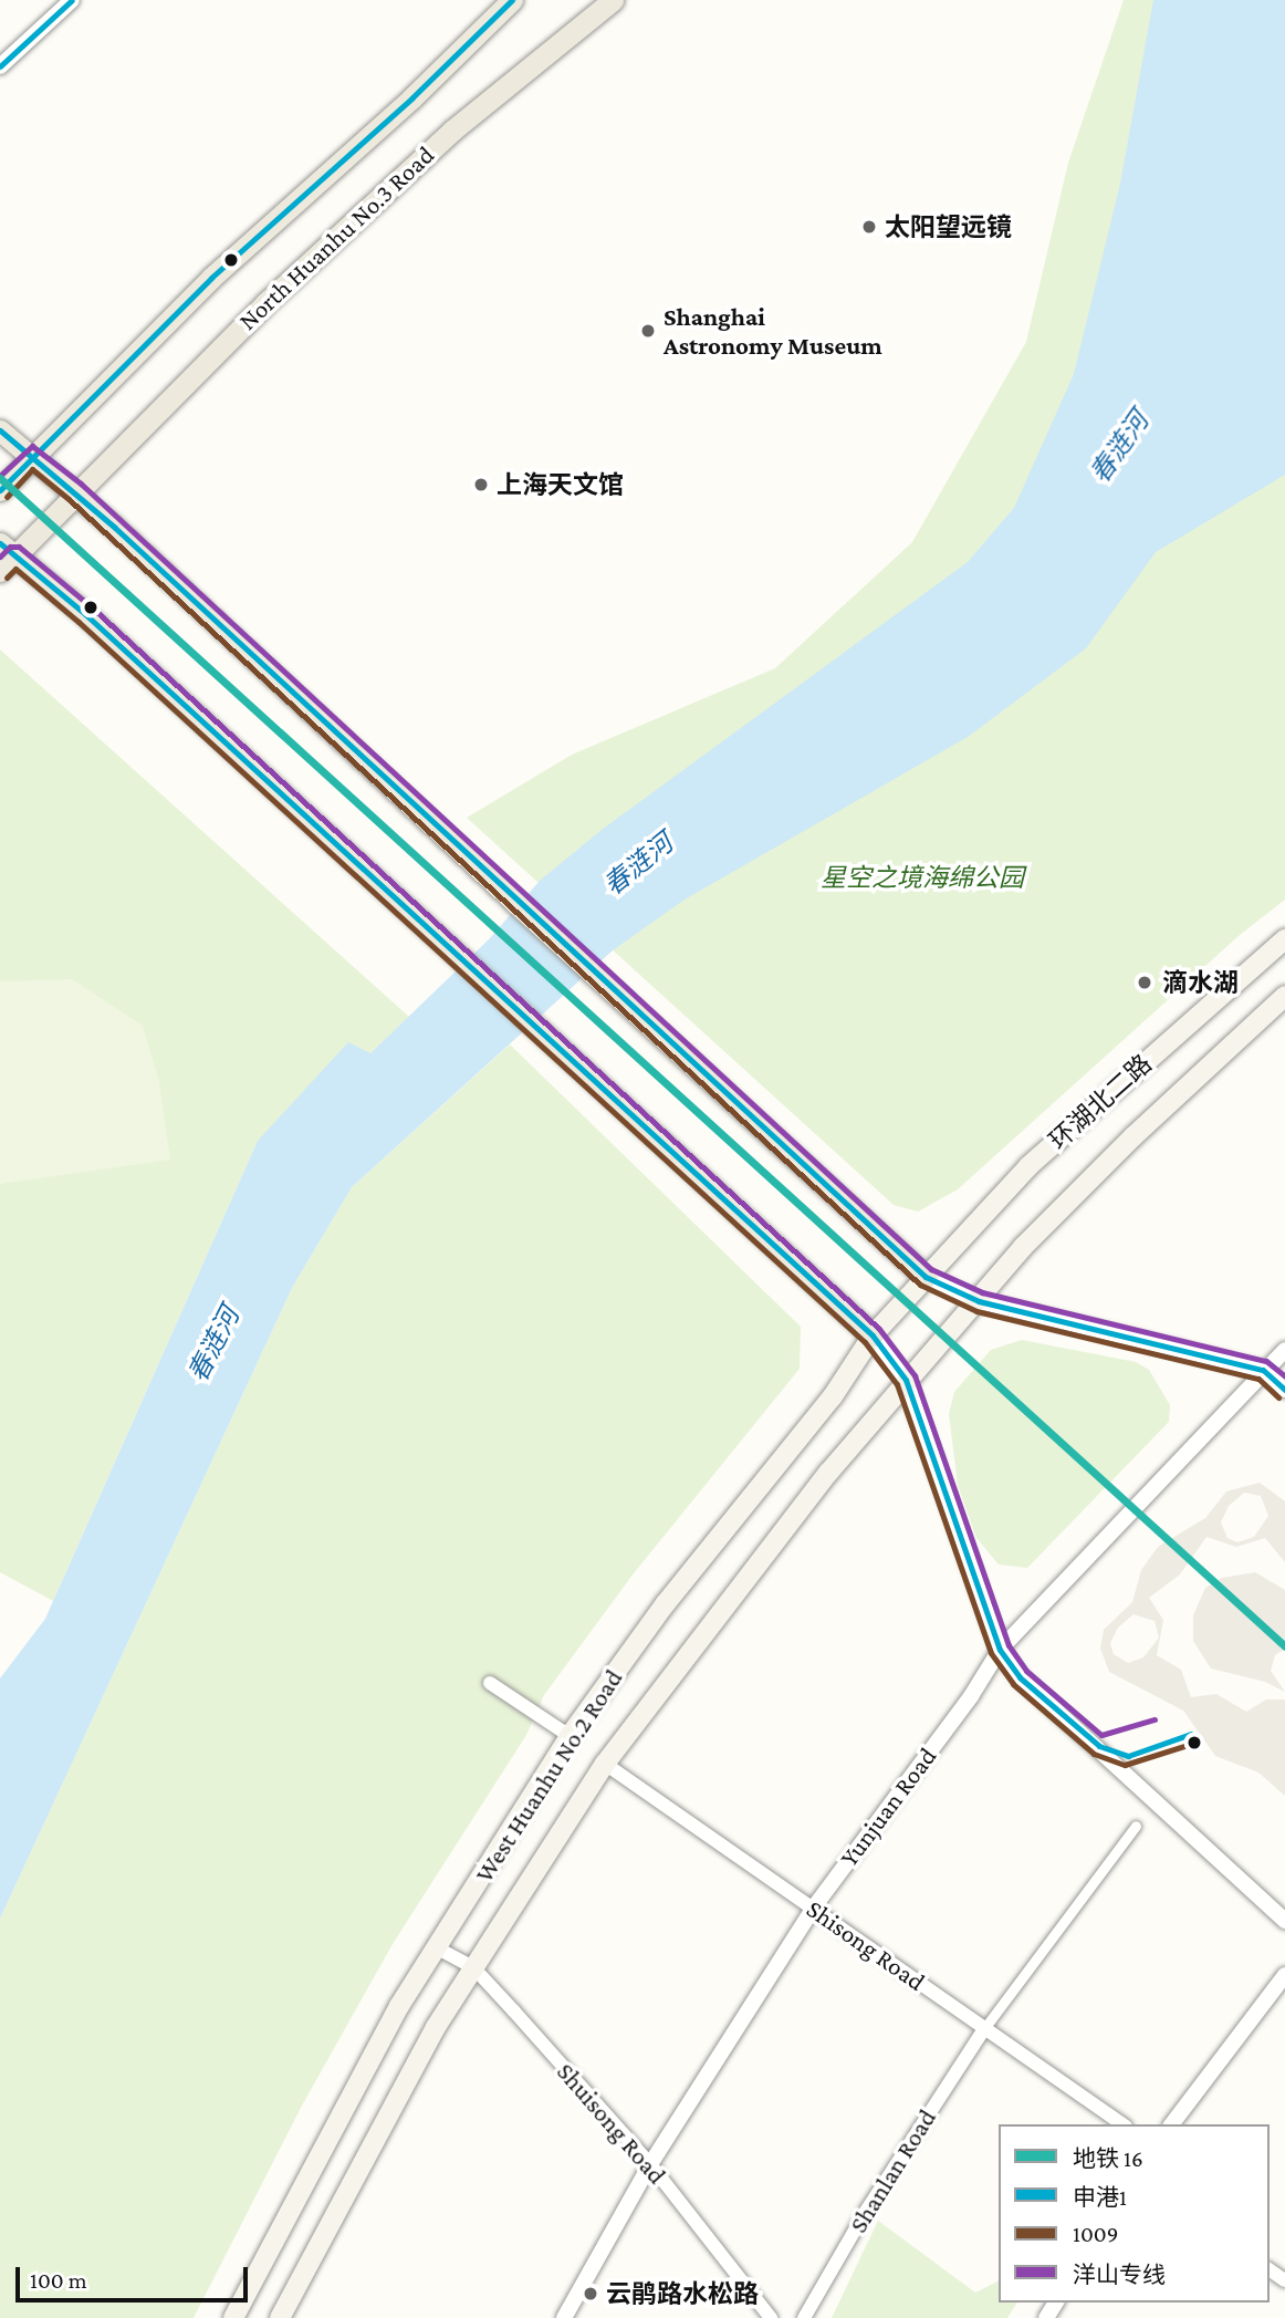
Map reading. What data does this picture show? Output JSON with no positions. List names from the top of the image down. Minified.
{"streets":{"main road":["North Huanhu No.3 Road","环湖北二路","West Huanhu No.2 Road"],"street":["Yunjuan Road","Shisong Road","Shuisong Road","Shanlan Road"]},"crossings":[["环湖北二路","West Huanhu No.2 Road"],["West Huanhu No.2 Road","Shisong Road"],["West Huanhu No.2 Road","Shuisong Road"],["Yunjuan Road","Shisong Road"],["Yunjuan Road","Shuisong Road"],["Shisong Road","Shanlan Road"]],"water":["春涟河"],"parks":["星空之境海绵公园"],"places":["太阳望远镜","Shanghai Astronomy Museum","上海天文馆","滴水湖","云鹃路水松路"],"lines":["transit line 申港1","transit line 洋山专线","transit line 1009","metro line 16"],"legend":["地铁 16","申港1","1009","洋山专线"],"scale_bar":"100 m"}
